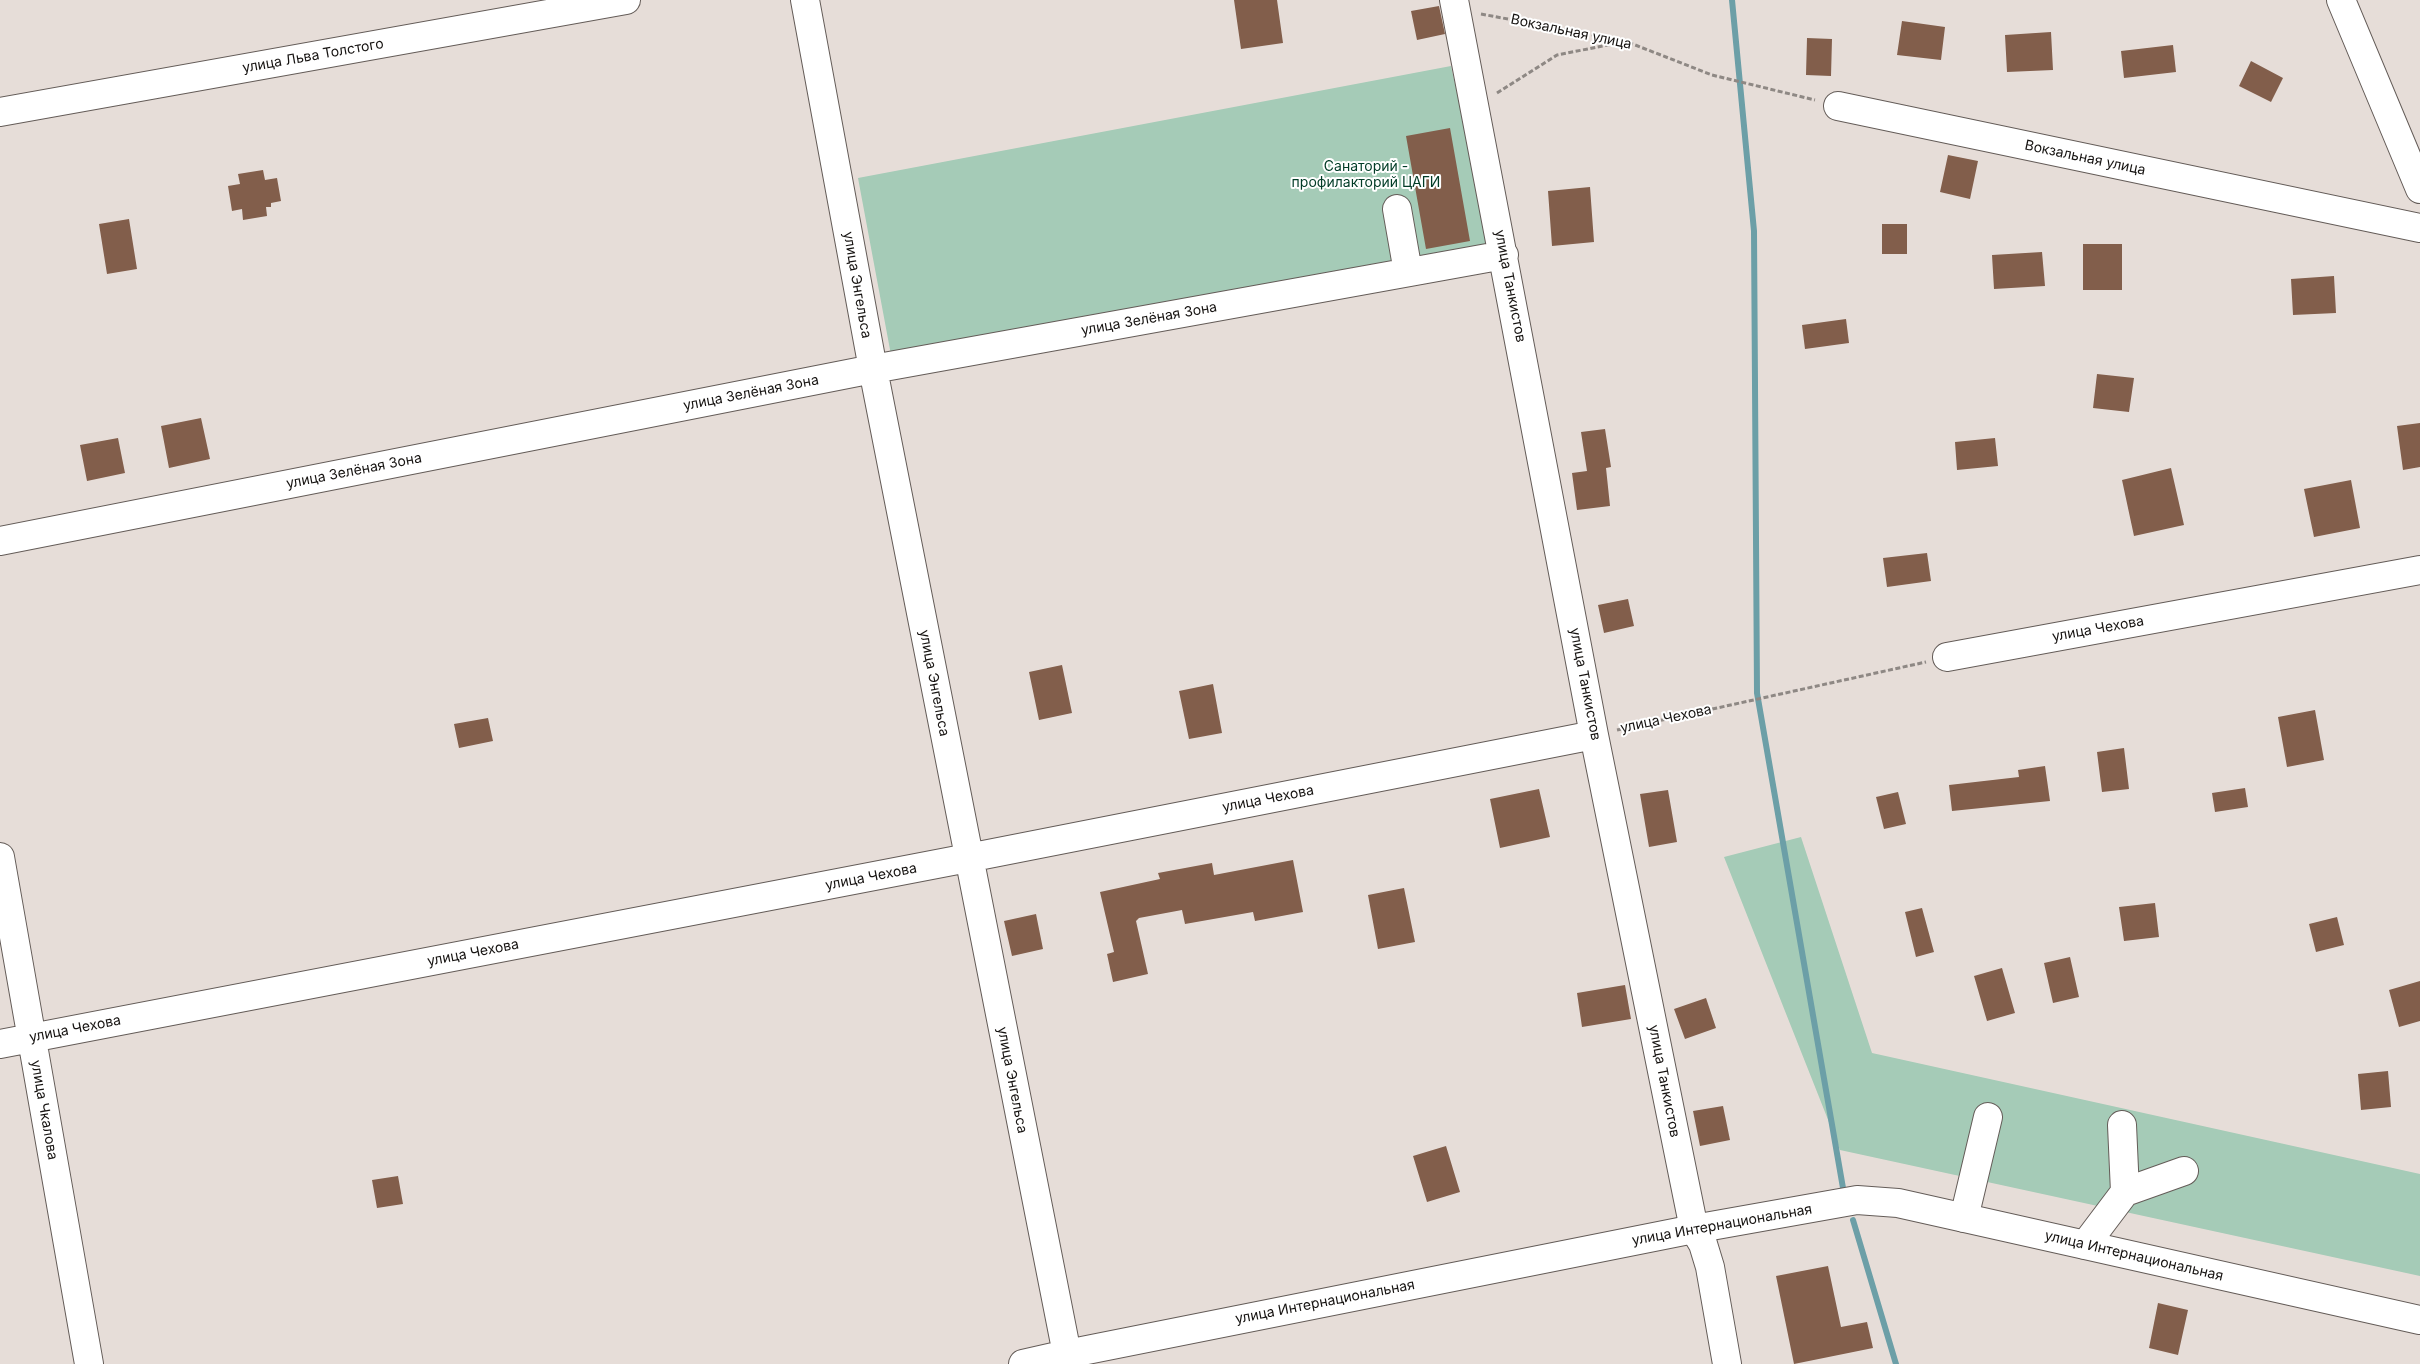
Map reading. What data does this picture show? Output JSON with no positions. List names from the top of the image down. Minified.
{"streets":{"street":["Вокзальная улица","улица Льва Толстого","улица Энгельса","улица Танкистов","улица Зелёная Зона","улица Чехова","улица Чкалова","улица Интернациональная"]},"crossings":[["Вокзальная улица","улица Танкистов"],["улица Энгельса","улица Зелёная Зона"],["улица Энгельса","улица Чехова"],["улица Энгельса","улица Интернациональная"],["улица Танкистов","улица Зелёная Зона"],["улица Танкистов","улица Чехова"],["улица Танкистов","улица Интернациональная"],["улица Чехова","улица Чкалова"]],"parks":["Санаторий - профилакторий ЦАГИ"]}
